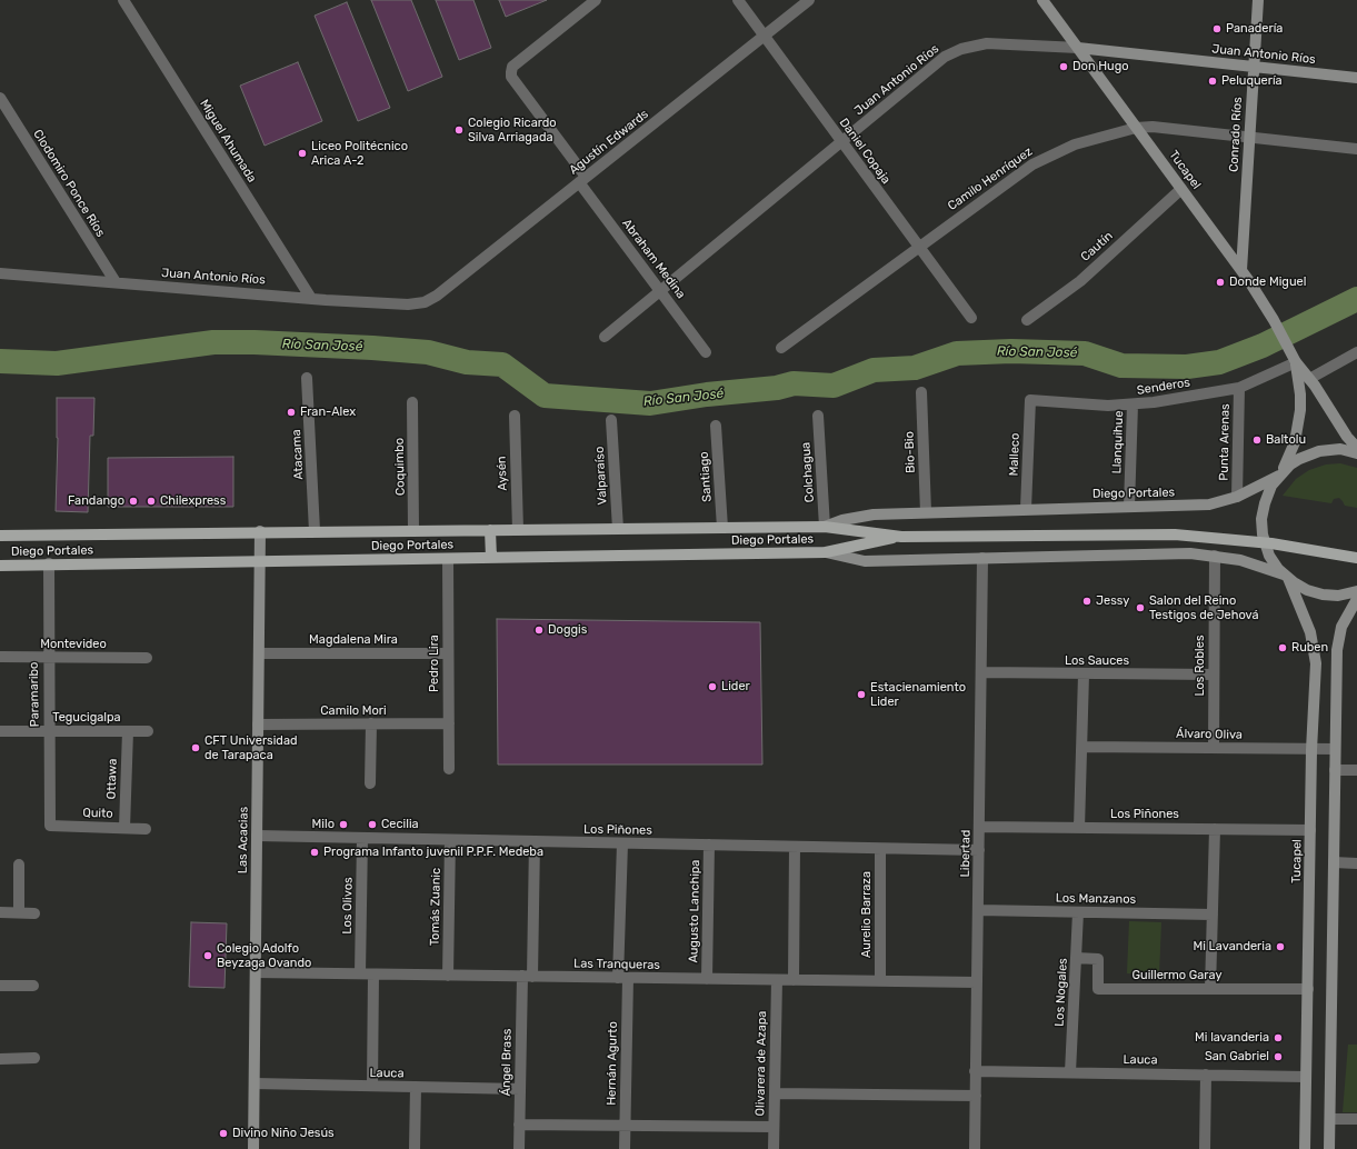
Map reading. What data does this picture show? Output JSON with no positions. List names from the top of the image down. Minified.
{"streets":{"main road":["Juan Antonio Ríos","Conrado Ríos","Tucapel","Diego Portales","Las Acacias"],"street":["Miguel Ahumada","Agustín Edwards","Daniel Copaja","Camilo Henríquez","Clodomiro Ponce Ríos","Cautín","Abraham Medina","Senderos","Llanquihue","Punta Arenas","Bio-Bio","Atacama","Malleco","Coquimbo","Colchagua","Aysén","Valparaíso","Santiago","Magdalena Mira","Montevideo","Los Sauces","Pedro Lira","Los Robles","Paramaribo","Camilo Mori","Tegucigalpa","Álvaro Oliva","Ottawa","Quito","Los Piñones","Libertad","Los Manzanos","Los Olivos","Tomás Zuanic","Augusto Lanchipa","Aurelio Barraza","Las Tranqueras","Guillermo Garay","Los Nogales","Lauca","Ángel Brass","Hernán Agurto","Olivarera de Azapa"]},"crossings":[["Juan Antonio Ríos","Conrado Ríos"],["Juan Antonio Ríos","Miguel Ahumada"],["Juan Antonio Ríos","Agustín Edwards"],["Juan Antonio Ríos","Daniel Copaja"],["Juan Antonio Ríos","Tucapel"],["Juan Antonio Ríos","Clodomiro Ponce Ríos"],["Juan Antonio Ríos","Abraham Medina"],["Conrado Ríos","Tucapel"],["Conrado Ríos","Camilo Henríquez"],["Agustín Edwards","Daniel Copaja"],["Agustín Edwards","Abraham Medina"],["Daniel Copaja","Camilo Henríquez"],["Tucapel","Camilo Henríquez"],["Tucapel","Cautín"],["Tucapel","Senderos"],["Tucapel","Diego Portales"],["Tucapel","Álvaro Oliva"],["Tucapel","Los Piñones"],["Tucapel","Guillermo Garay"],["Tucapel","Lauca"],["Senderos","Llanquihue"],["Senderos","Punta Arenas"],["Senderos","Malleco"],["Llanquihue","Diego Portales"],["Punta Arenas","Diego Portales"],["Bio-Bio","Diego Portales"],["Atacama","Diego Portales"],["Malleco","Diego Portales"],["Coquimbo","Diego Portales"],["Colchagua","Diego Portales"],["Aysén","Diego Portales"],["Valparaíso","Diego Portales"],["Santiago","Diego Portales"],["Diego Portales","Pedro Lira"],["Diego Portales","Los Robles"],["Diego Portales","Paramaribo"],["Diego Portales","Las Acacias"],["Diego Portales","Libertad"],["Magdalena Mira","Pedro Lira"],["Magdalena Mira","Las Acacias"],["Montevideo","Paramaribo"],["Los Sauces","Los Robles"],["Los Sauces","Libertad"],["Pedro Lira","Camilo Mori"],["Los Robles","Álvaro Oliva"],["Paramaribo","Tegucigalpa"],["Paramaribo","Quito"],["Camilo Mori","Las Acacias"],["Tegucigalpa","Ottawa"],["Ottawa","Quito"],["Los Piñones","Las Acacias"],["Los Piñones","Libertad"],["Los Piñones","Los Olivos"],["Los Piñones","Tomás Zuanic"],["Los Piñones","Augusto Lanchipa"],["Los Piñones","Aurelio Barraza"],["Los Piñones","Ángel Brass"],["Los Piñones","Hernán Agurto"],["Las Acacias","Las Tranqueras"],["Las Acacias","Lauca"],["Libertad","Los Manzanos"],["Libertad","Las Tranqueras"],["Libertad","Lauca"],["Los Manzanos","Los Nogales"],["Los Olivos","Las Tranqueras"],["Tomás Zuanic","Las Tranqueras"],["Augusto Lanchipa","Las Tranqueras"],["Aurelio Barraza","Las Tranqueras"],["Las Tranqueras","Ángel Brass"],["Las Tranqueras","Hernán Agurto"],["Las Tranqueras","Olivarera de Azapa"],["Guillermo Garay","Los Nogales"],["Los Nogales","Lauca"],["Lauca","Ángel Brass"]],"water":["Río San José"],"places":["Panadería","Don Hugo","Peluquería","Colegio Ricardo Silva Arriagada","Liceo Politécnico Arica A-2","Donde Miguel","Fran-Alex","Baltolu","Fandango","Chilexpress","Jessy","Salon del Reino Testigos de Jehová","Doggis","Ruben","Lider","Estacienamiento Lider","CFT Universidad de Tarapaca","Milo","Cecilia","Programa Infanto juvenil P.P.F. Medeba","Mi Lavanderia","Colegio Adolfo Beyzaga Ovando","Mi lavanderia","San Gabriel","Divino Niño Jesús"]}
